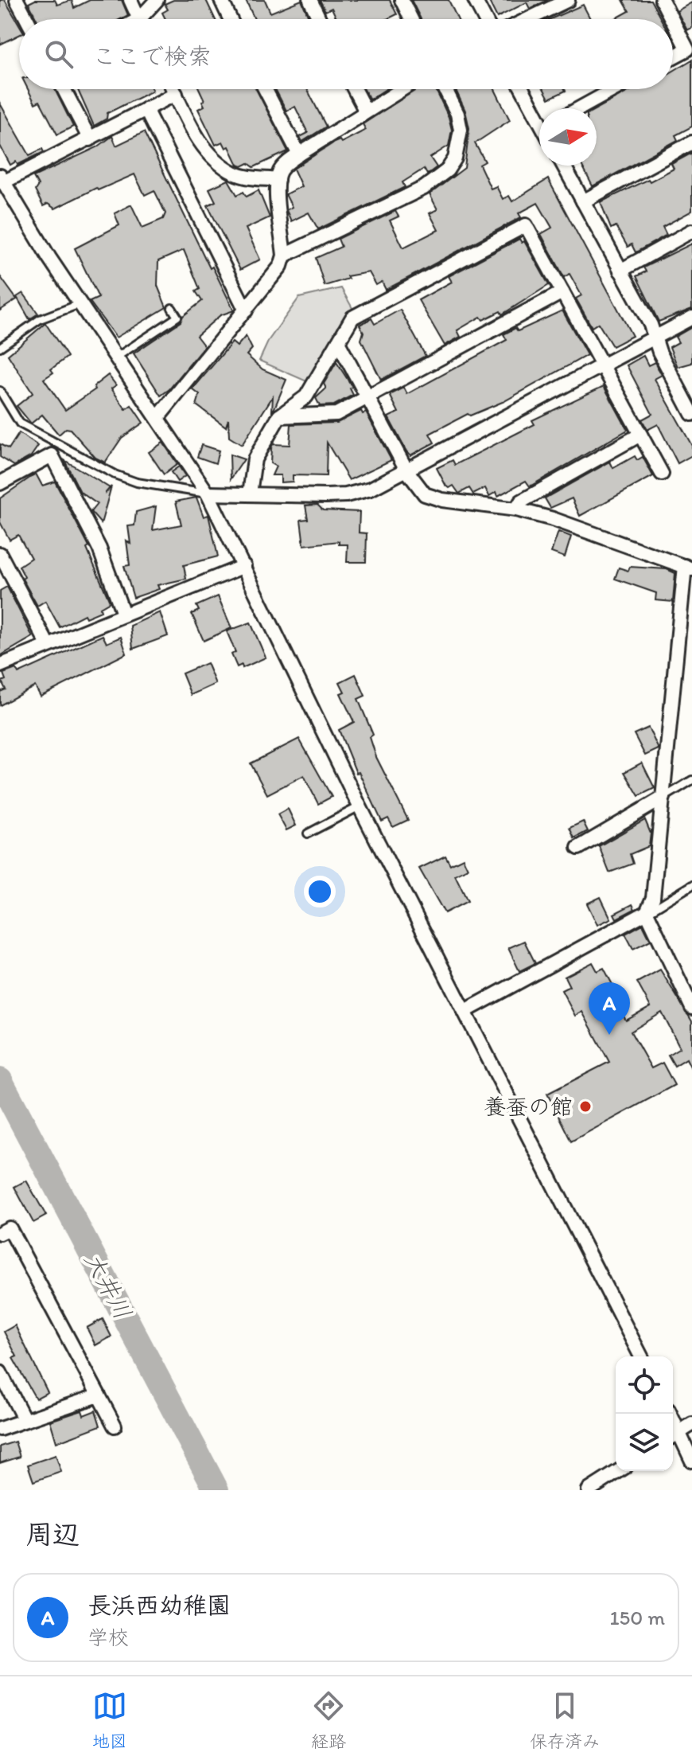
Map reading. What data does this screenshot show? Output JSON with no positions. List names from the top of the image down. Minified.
{"water":["大井川"],"places":["養蚕の館"],"north":"right","page":{"search":"ここで検索","pins":"A","heading":"周辺","list":[{"mark":"A","name":"長浜西幼稚園","note":"学校","value":"150 m"}],"nav":["地図","経路","保存済み"]}}
